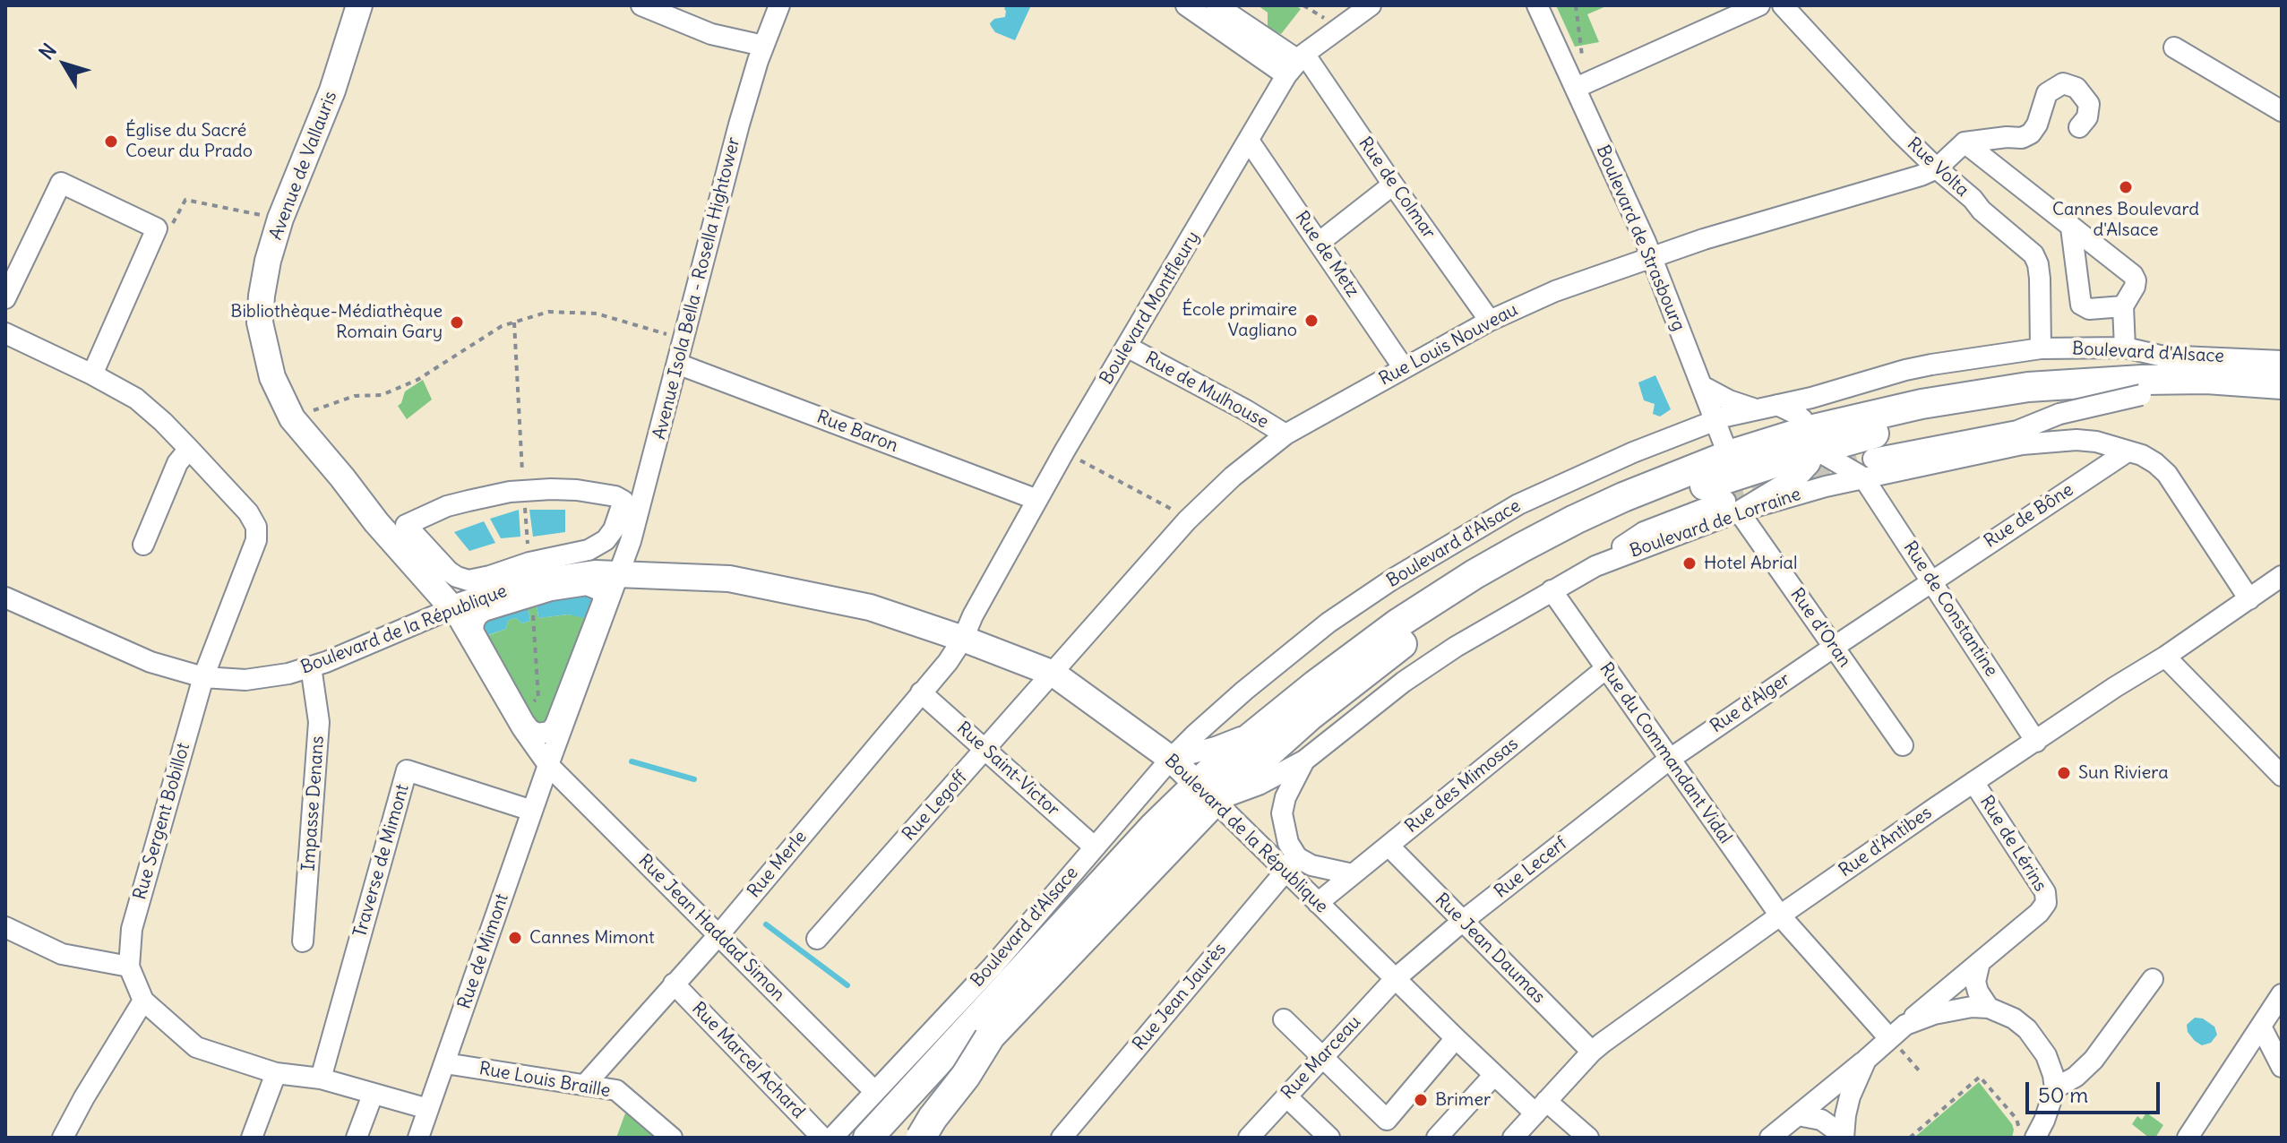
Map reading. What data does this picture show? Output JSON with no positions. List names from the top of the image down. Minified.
{"streets":{"main road":["Avenue de Vallauris","Boulevard de la République"],"street":["Rue Volta","Rue de Colmar","Boulevard de Strasbourg","Rue de Metz","Avenue Isola Bella - Rosella Hightower","Boulevard Montfleury","Rue Louis Nouveau","Boulevard d'Alsace","Rue de Mulhouse","Rue Baron","Rue de Bône","Boulevard de Lorraine","Rue de Constantine","Rue d'Oran","Rue d'Alger","Rue du Commandant Vidal","Rue Saint-Victor","Rue des Mimosas","Impasse Denans","Rue Legoff","Rue Sergent Bobillot","Rue d'Antibes","Rue de Lérins","Traverse de Mimont","Rue Merle","Rue Lecerf","Rue Jean Haddad Simon","Rue Jean Daumas","Rue de Mimont","Rue Jean Jaurès","Rue Marceau","Rue Marcel Achard","Rue Louis Braille"]},"crossings":[["Avenue de Vallauris","Boulevard de la République"],["Avenue de Vallauris","Rue Jean Haddad Simon"],["Rue Volta","Rue Louis Nouveau"],["Rue Volta","Boulevard d'Alsace"],["Rue de Colmar","Boulevard Montfleury"],["Rue de Colmar","Rue Louis Nouveau"],["Boulevard de Strasbourg","Rue Louis Nouveau"],["Boulevard de Strasbourg","Boulevard d'Alsace"],["Rue de Metz","Boulevard Montfleury"],["Rue de Metz","Rue Louis Nouveau"],["Avenue Isola Bella - Rosella Hightower","Rue Baron"],["Avenue Isola Bella - Rosella Hightower","Boulevard de la République"],["Avenue Isola Bella - Rosella Hightower","Rue Jean Haddad Simon"],["Avenue Isola Bella - Rosella Hightower","Rue de Mimont"],["Boulevard Montfleury","Rue de Mulhouse"],["Boulevard Montfleury","Rue Baron"],["Boulevard Montfleury","Boulevard de la République"],["Boulevard Montfleury","Rue Merle"],["Rue Louis Nouveau","Rue de Mulhouse"],["Rue Louis Nouveau","Boulevard de la République"],["Rue Louis Nouveau","Rue Legoff"],["Boulevard d'Alsace","Boulevard de la République"],["Boulevard d'Alsace","Rue Saint-Victor"],["Boulevard d'Alsace","Rue Jean Haddad Simon"],["Rue de Bône","Boulevard de Lorraine"],["Rue de Bône","Rue de Constantine"],["Rue de Bône","Rue d'Oran"],["Rue de Bône","Rue d'Alger"],["Boulevard de Lorraine","Rue de Constantine"],["Boulevard de Lorraine","Rue d'Oran"],["Boulevard de Lorraine","Rue d'Antibes"],["Rue de Constantine","Rue d'Antibes"],["Rue d'Oran","Rue d'Alger"],["Boulevard de la République","Rue des Mimosas"],["Boulevard de la République","Impasse Denans"],["Boulevard de la République","Rue Legoff"],["Boulevard de la République","Rue Sergent Bobillot"],["Boulevard de la République","Rue d'Antibes"],["Boulevard de la République","Rue Merle"],["Boulevard de la République","Rue Lecerf"],["Boulevard de la République","Rue Jean Haddad Simon"],["Boulevard de la République","Rue Jean Jaurès"],["Boulevard de la République","Rue Marceau"],["Rue d'Alger","Rue du Commandant Vidal"],["Rue d'Alger","Rue Lecerf"],["Rue du Commandant Vidal","Rue des Mimosas"],["Rue du Commandant Vidal","Rue d'Antibes"],["Rue du Commandant Vidal","Rue de Lérins"],["Rue du Commandant Vidal","Rue Lecerf"],["Rue Saint-Victor","Rue Legoff"],["Rue Saint-Victor","Rue Merle"],["Rue des Mimosas","Rue Jean Daumas"],["Rue d'Antibes","Rue de Lérins"],["Rue d'Antibes","Rue Jean Daumas"],["Traverse de Mimont","Rue de Mimont"],["Rue Merle","Rue Jean Haddad Simon"],["Rue Merle","Rue Marcel Achard"],["Rue Merle","Rue Louis Braille"],["Rue Lecerf","Rue Jean Daumas"],["Rue Lecerf","Rue Marceau"],["Rue Jean Haddad Simon","Rue de Mimont"],["Rue de Mimont","Rue Louis Braille"]],"places":["Église du Sacré Coeur du Prado","Cannes Boulevard d'Alsace","École primaire Vagliano","Bibliothèque-Médiathèque Romain Gary","Hotel Abrial","Sun Riviera","Cannes Mimont","Brimer"],"scale_bar":"50 m","north":"top left"}
